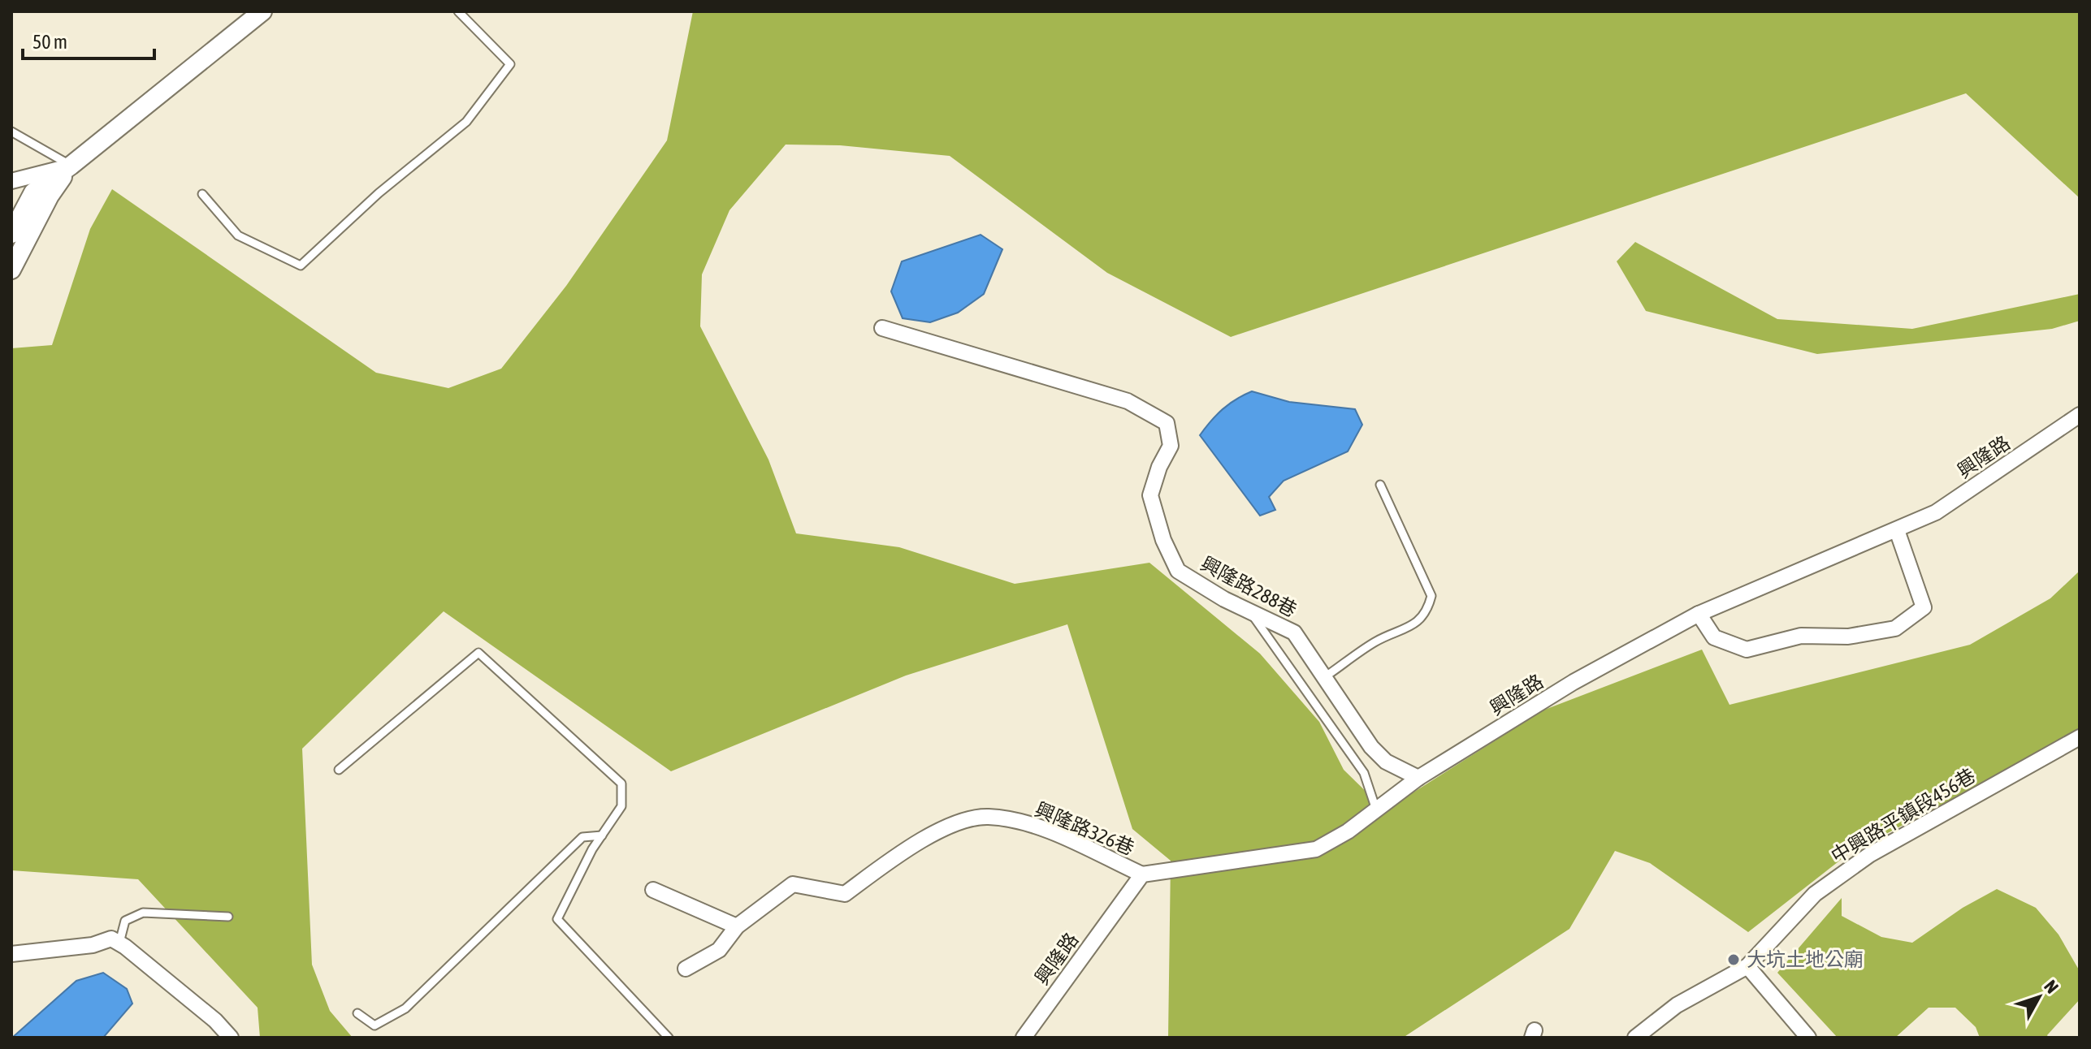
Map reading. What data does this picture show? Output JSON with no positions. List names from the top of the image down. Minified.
{"streets":{"street":["興隆路","興隆路288巷","中興路平鎮段456巷","興隆路326巷"]},"crossings":[["興隆路","興隆路288巷"],["興隆路","興隆路326巷"]],"places":["大坑土地公廟"],"scale_bar":"50 m","north":"top right"}
